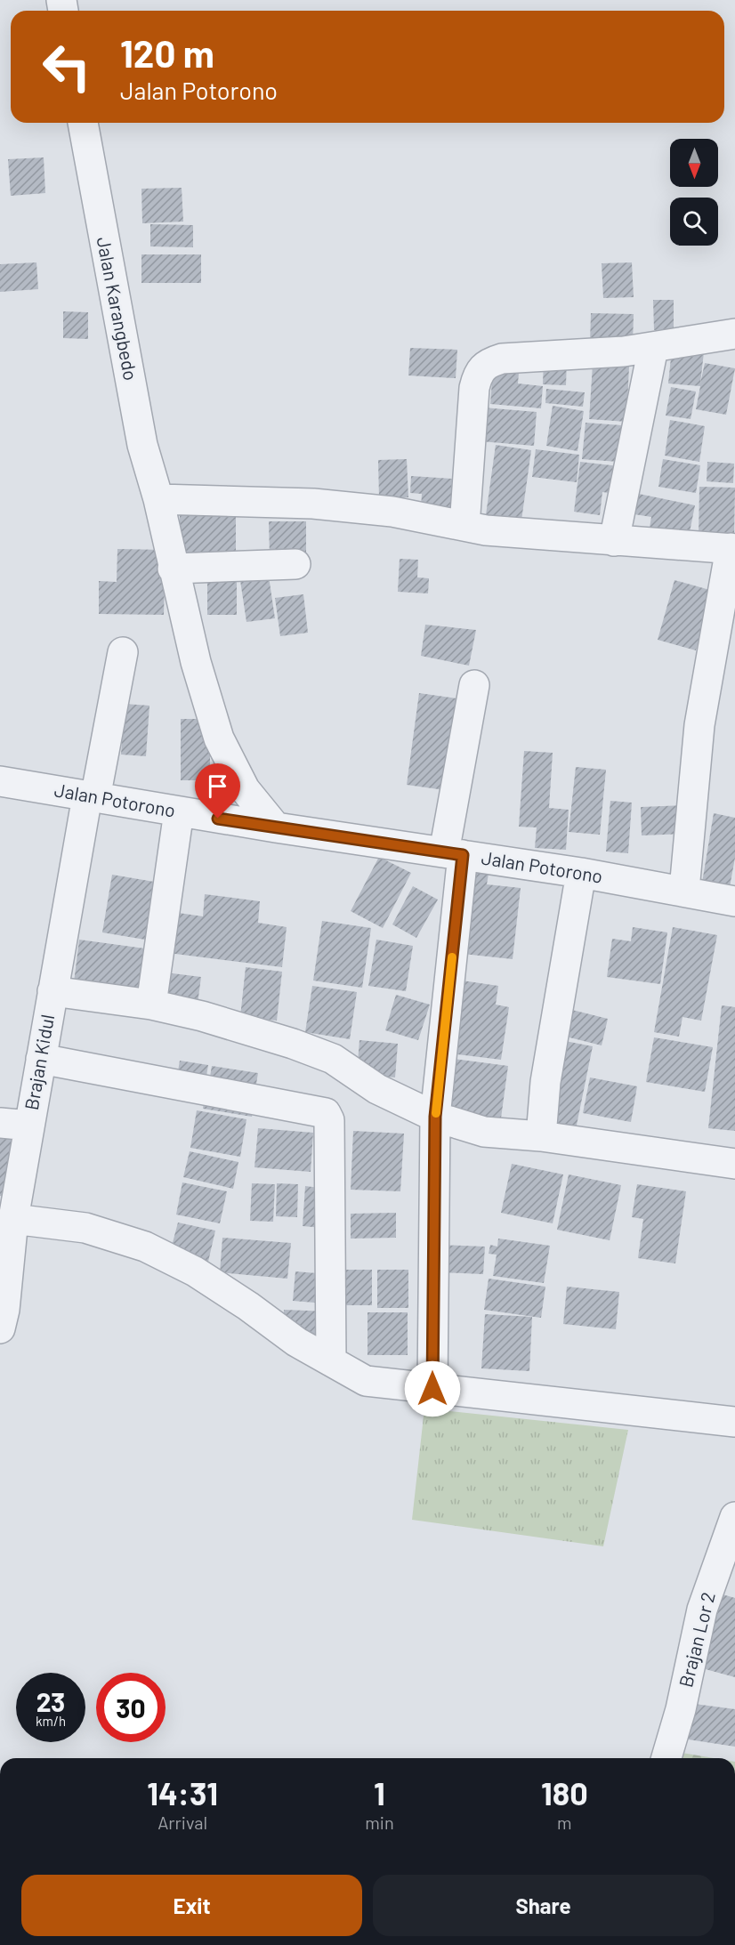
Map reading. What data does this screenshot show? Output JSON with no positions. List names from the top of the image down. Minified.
{"streets":{"street":["Jalan Karangbedo","Jalan Potorono","Brajan Kidul","Brajan Lor 2"]},"crossings":[["Jalan Karangbedo","Jalan Potorono"],["Jalan Potorono","Brajan Kidul"]],"north":"bottom","page":{"turn":["120 m","Jalan Potorono"],"speed":"23 km/h","limit":"30","eta":["14:31","Arrival","1","min","180","m"],"buttons":["Exit","Share"]}}
